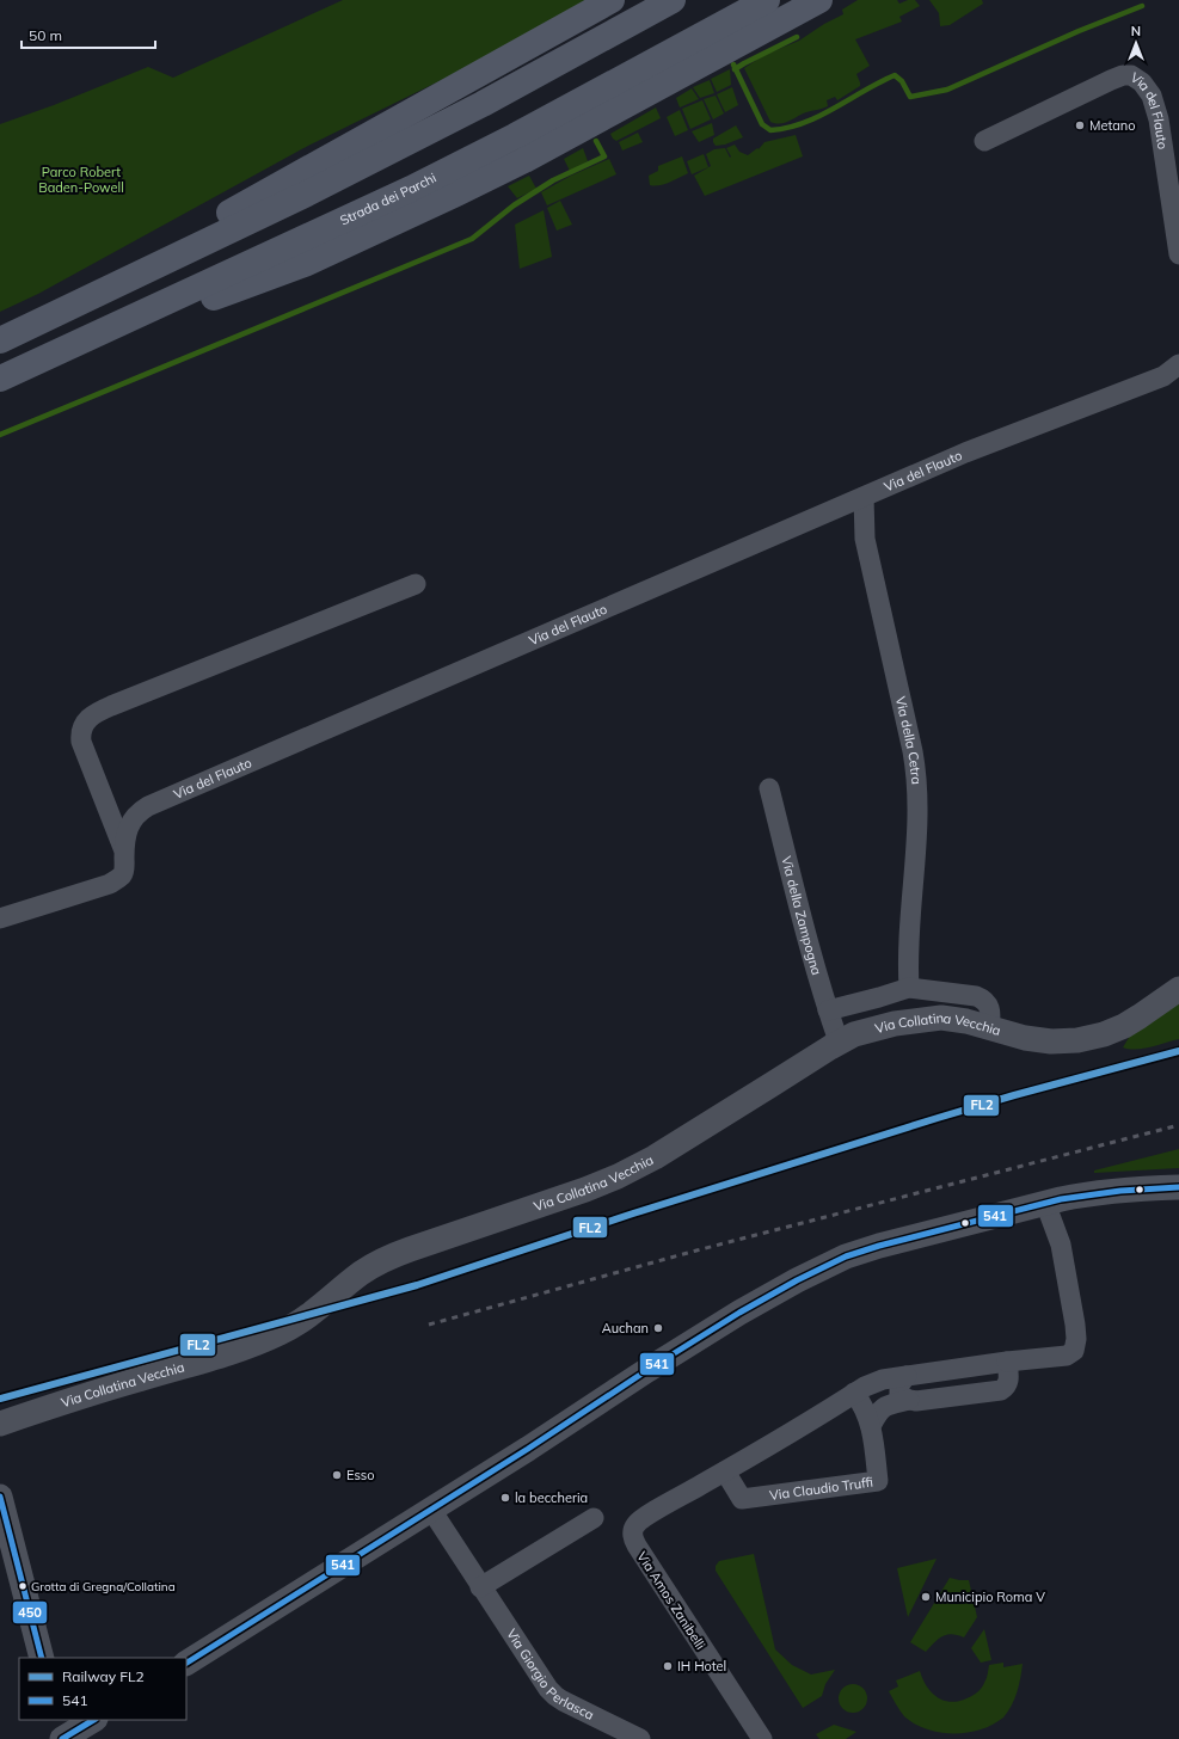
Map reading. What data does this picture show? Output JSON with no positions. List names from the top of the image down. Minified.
{"streets":{"highway":["Strada dei Parchi"],"street":["Via del Flauto","Via della Cetra","Via della Zampogna","Via Collatina Vecchia","Via Claudio Truffi","Via Amos Zanibelli","Via Giorgio Perlasca"]},"crossings":[["Via del Flauto","Via della Cetra"],["Via della Zampogna","Via Collatina Vecchia"],["Via Claudio Truffi","Via Amos Zanibelli"]],"parks":["Parco Robert Baden-Powell"],"places":["Metano","Auchan","Esso","la beccheria","Grotta di Gregna/Collatina","Municipio Roma V","IH Hotel"],"lines":["rail line FL2","transit line 541","transit line 450"],"legend":["Railway FL2","541"],"scale_bar":"50 m","north":"top"}
